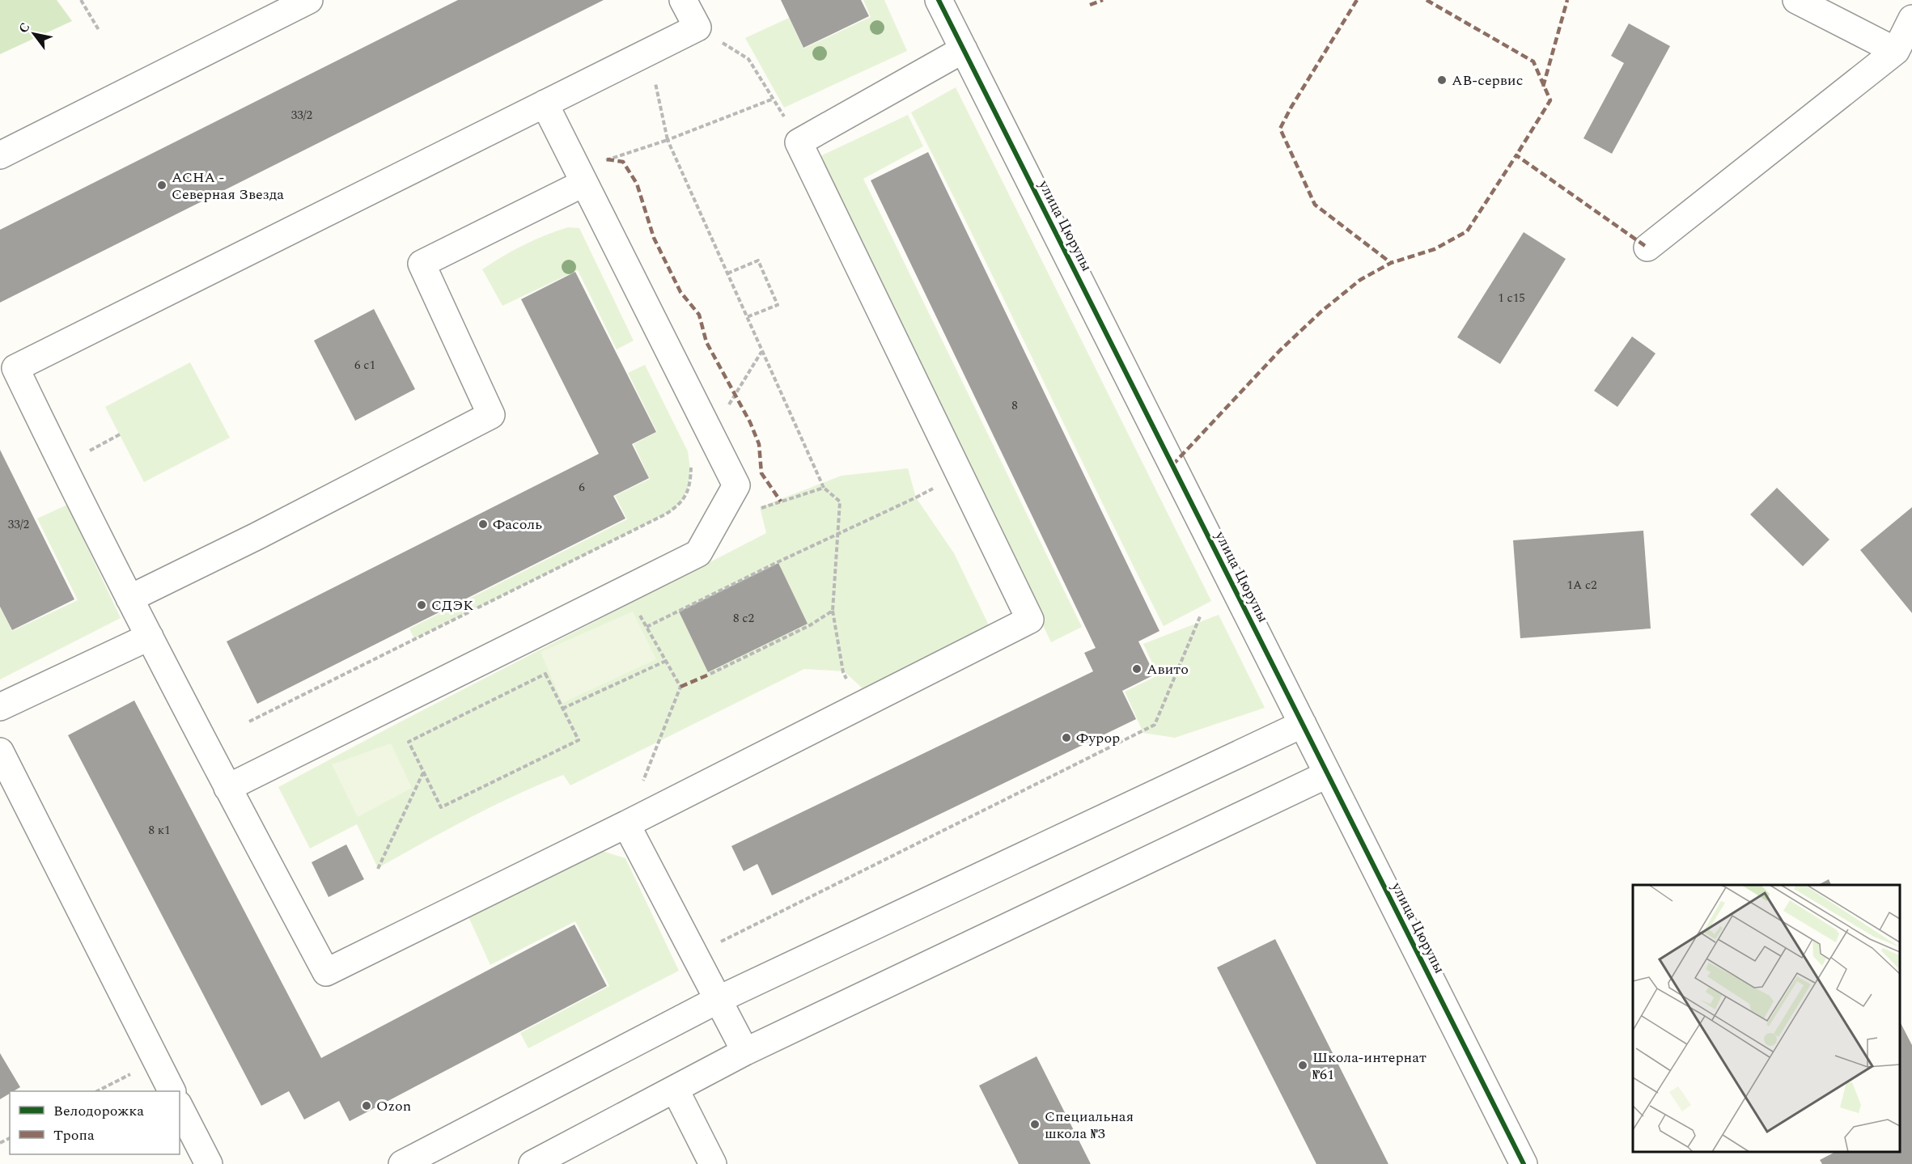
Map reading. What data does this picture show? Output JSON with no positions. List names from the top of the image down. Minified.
{"streets":{"street":["улица Цюрупы"]},"places":["АВ-сервис","АСНА - Северная Звезда","Фасоль","СДЭК","Авито","Фурор","Школа-интернат №61","Ozon","Специальная школа №3"],"house_numbers":["33/2","1 с15","6 с1","8","6","33/2","1А с2","8 с2","8 к1"],"legend":["Велодорожка","Тропа"],"north":"top left"}
